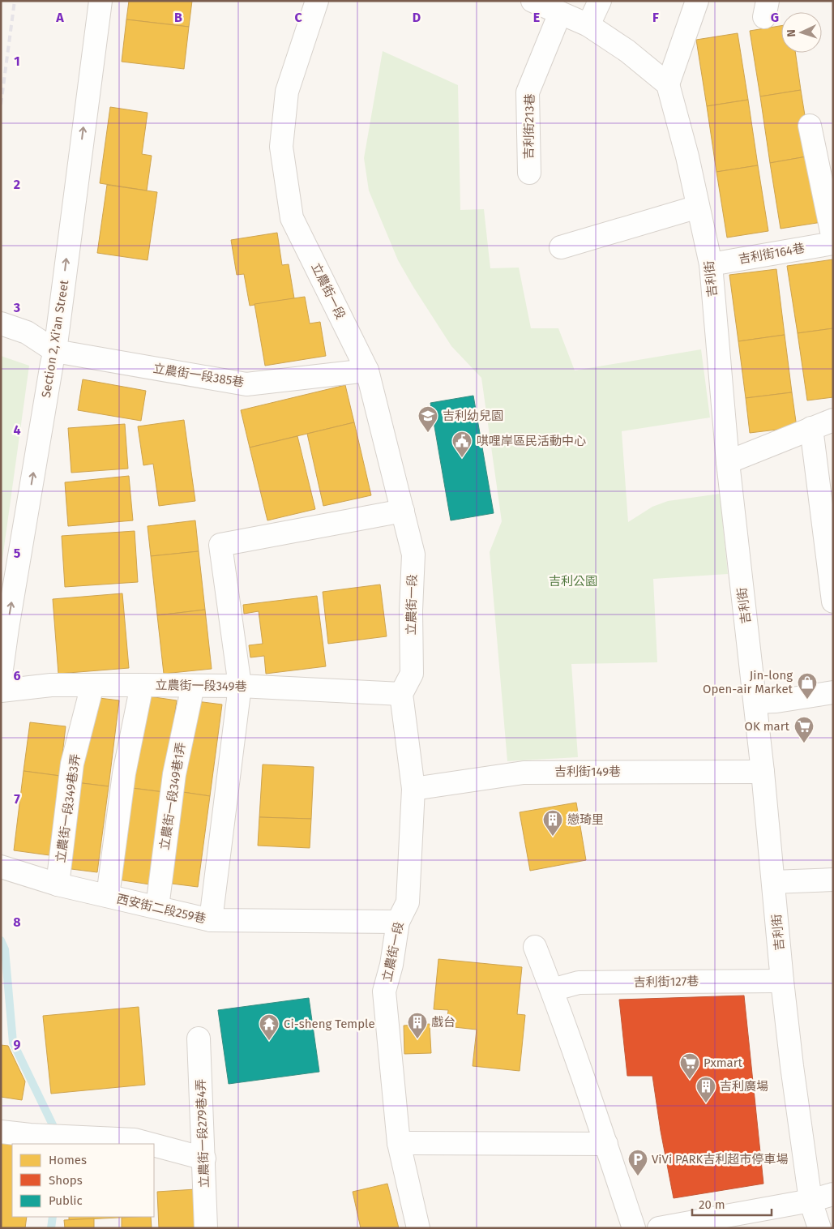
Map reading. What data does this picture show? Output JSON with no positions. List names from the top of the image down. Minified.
{"streets":{"street":["吉利街213巷","吉利街164巷","吉利街","立農街一段","Section 2, Xi'an Street","立農街一段385巷","立農街一段349巷","吉利街149巷","立農街一段349巷1弄","立農街一段349巷3弄","西安街二段259巷","吉利街127巷","立農街一段279巷4弄"]},"crossings":[["吉利街164巷","吉利街"],["吉利街","吉利街149巷"],["吉利街","吉利街127巷"],["立農街一段","立農街一段385巷"],["立農街一段","立農街一段349巷"],["立農街一段","吉利街149巷"],["立農街一段","西安街二段259巷"],["Section 2, Xi'an Street","立農街一段385巷"],["立農街一段349巷","立農街一段349巷1弄"],["立農街一段349巷","立農街一段349巷3弄"],["立農街一段349巷1弄","西安街二段259巷"],["立農街一段349巷3弄","西安街二段259巷"]],"one_way":["Section 2, Xi'an Street"],"parks":["吉利公園"],"places":{"school or university":["吉利幼兒園"],"public building":["唭哩岸區民活動中心"],"shop":["Jin-long Open-air Market"],"supermarket":["OK mart","Pxmart"],"building":["戀琦里","戲台","吉利廣場"],"temple":["Ci-sheng Temple"],"parking":["ViVi PARK吉利超市停車場"]},"legend":["Homes","Shops","Public"],"scale_bar":"20 m","north":"left","grid":{"columns":["A","B","C","D","E","F","G"],"rows":["1","2","3","4","5","6","7","8","9"]}}
